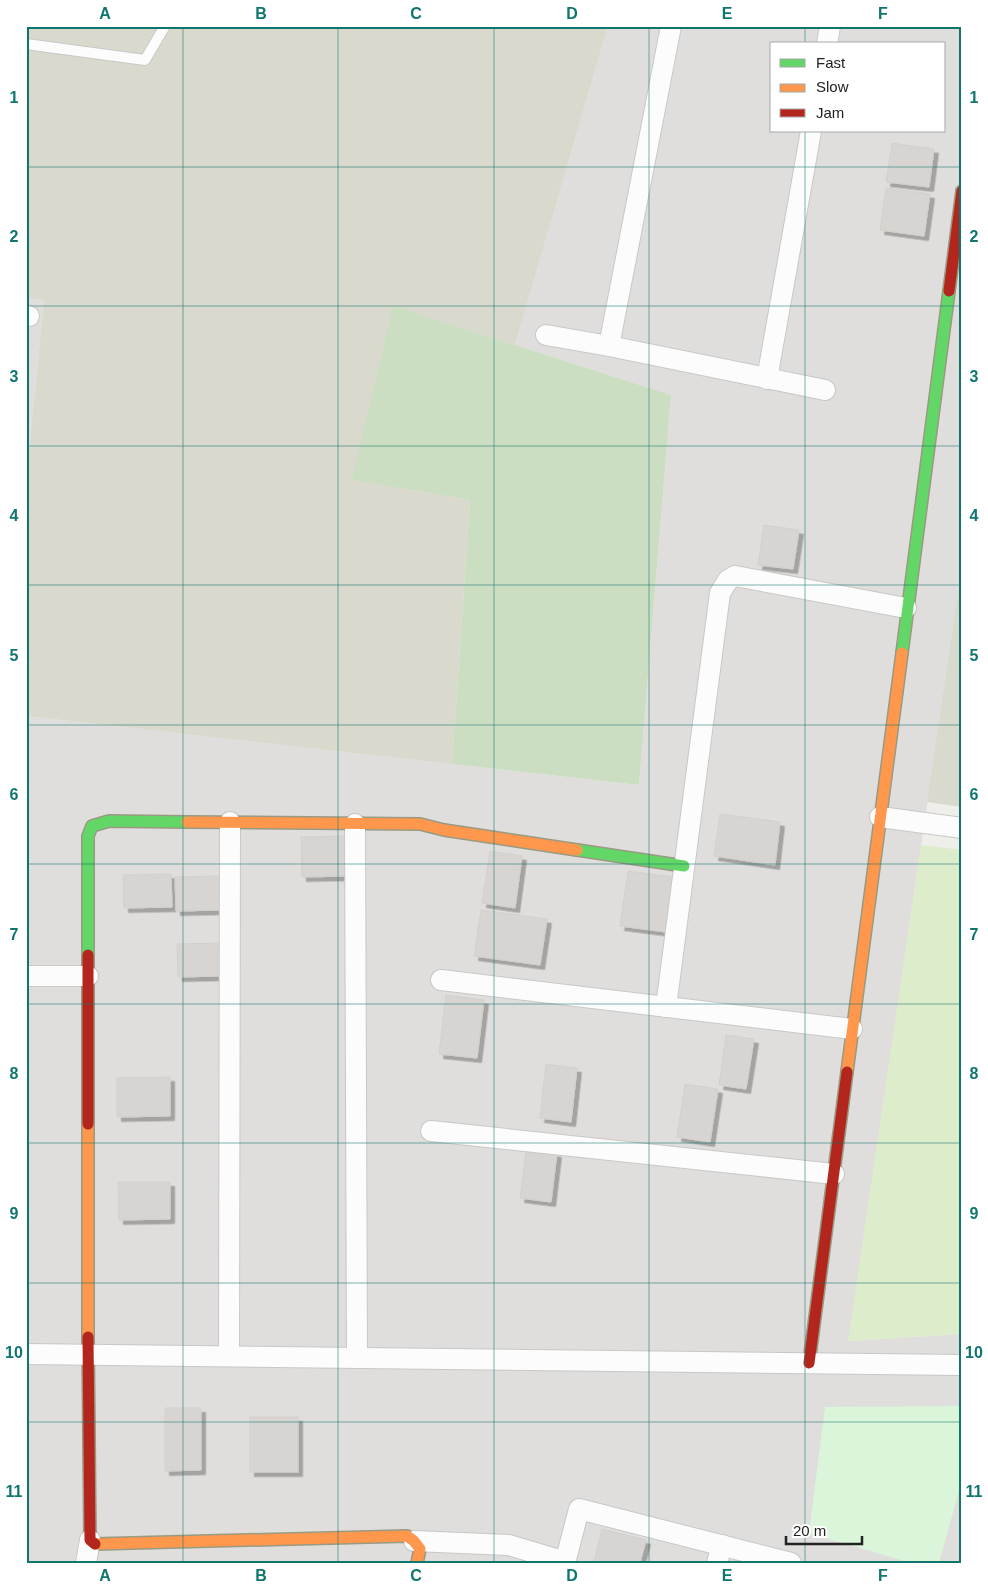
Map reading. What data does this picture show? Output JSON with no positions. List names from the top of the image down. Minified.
{"legend":["Fast","Slow","Jam"],"scale_bar":"20 m","grid":{"columns":["A","B","C","D","E","F"],"rows":["1","2","3","4","5","6","7","8","9","10","11"]}}
